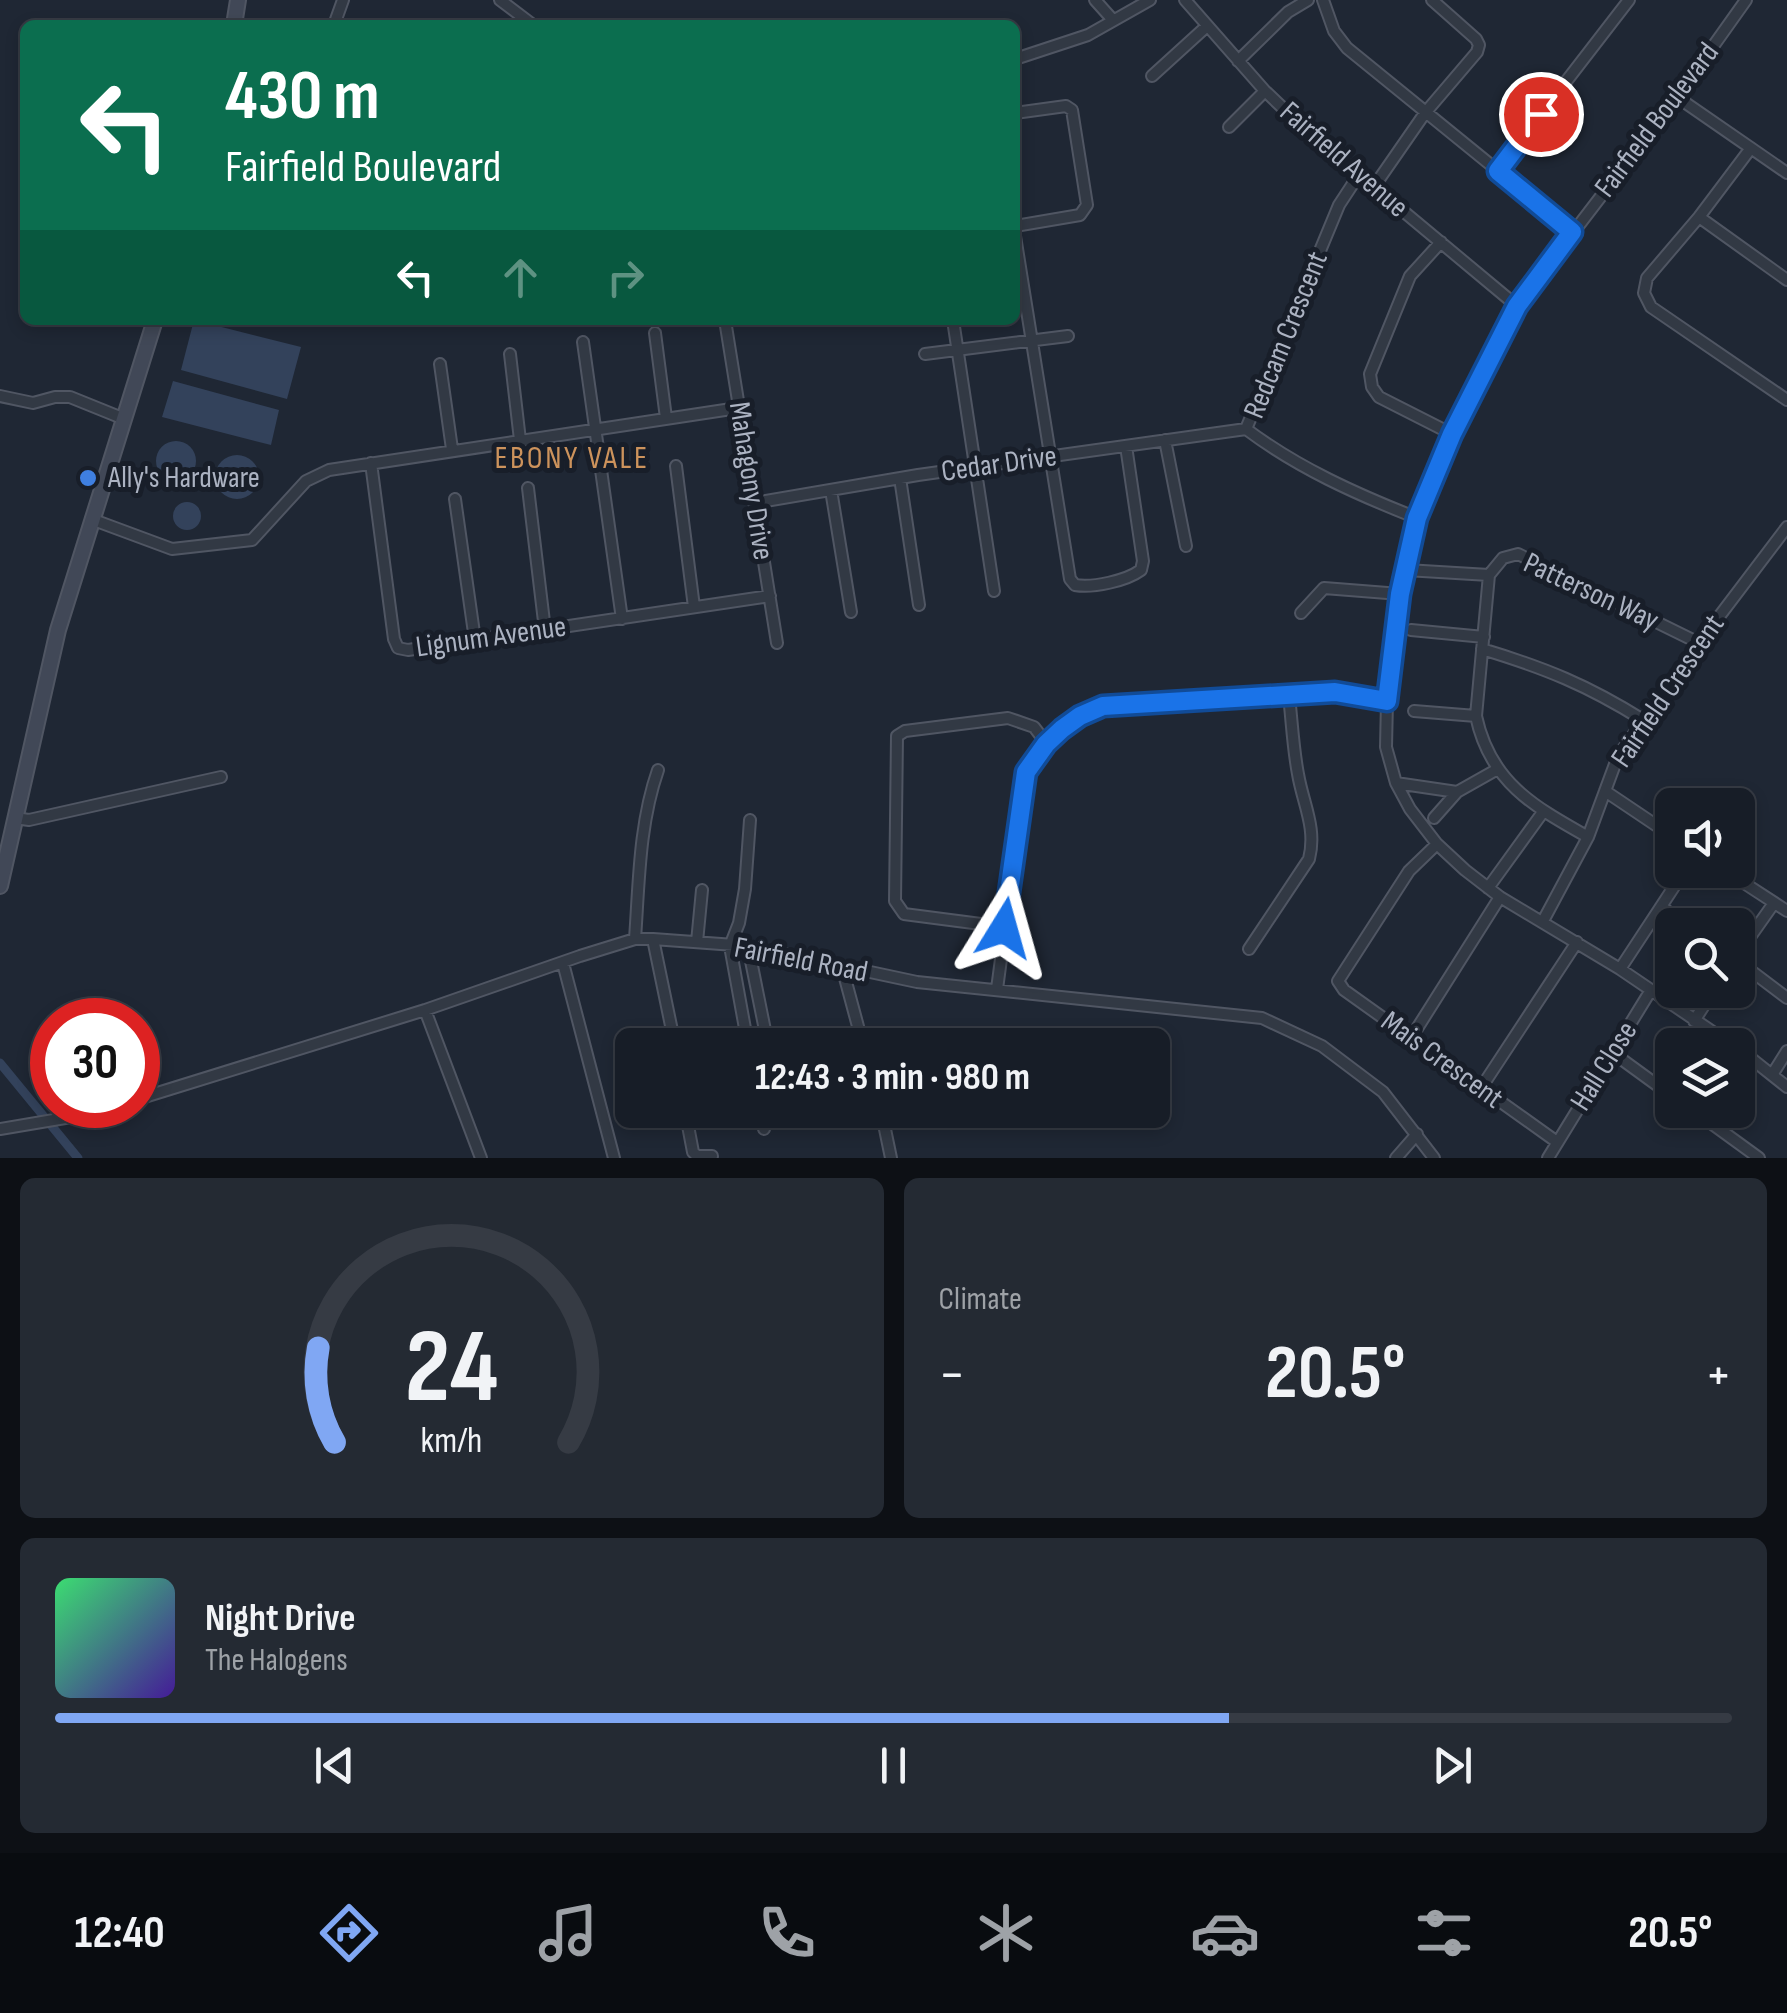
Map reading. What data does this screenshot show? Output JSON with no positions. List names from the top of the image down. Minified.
{"streets":{"street":["Fairfield Boulevard","Fairfield Avenue","Redcam Crescent","Cedar Drive","Mahagony Drive","Patterson Way","Lignum Avenue","Fairfield Crescent","Fairfield Road","Mais Crescent","Hall Close"]},"crossings":[["Fairfield Boulevard","Fairfield Avenue"],["Fairfield Boulevard","Redcam Crescent"],["Fairfield Boulevard","Fairfield Crescent"],["Fairfield Boulevard","Mais Crescent"],["Fairfield Boulevard","Hall Close"],["Fairfield Avenue","Redcam Crescent"],["Redcam Crescent","Cedar Drive"],["Cedar Drive","Mahagony Drive"],["Mahagony Drive","Lignum Avenue"],["Patterson Way","Fairfield Crescent"],["Mais Crescent","Hall Close"]],"districts":["EBONY VALE"],"places":["Ally's Hardware"],"page":{"turn":["430 m","Fairfield Boulevard"],"limit":"30","trip":"12:43 · 3 min · 980 m","tile":"Climate","heat":["−","20.5°","+"],"song":["Night Drive","The Halogens"],"tabs":["12:40","20.5°"],"gauge":["24","km/h"]}}
